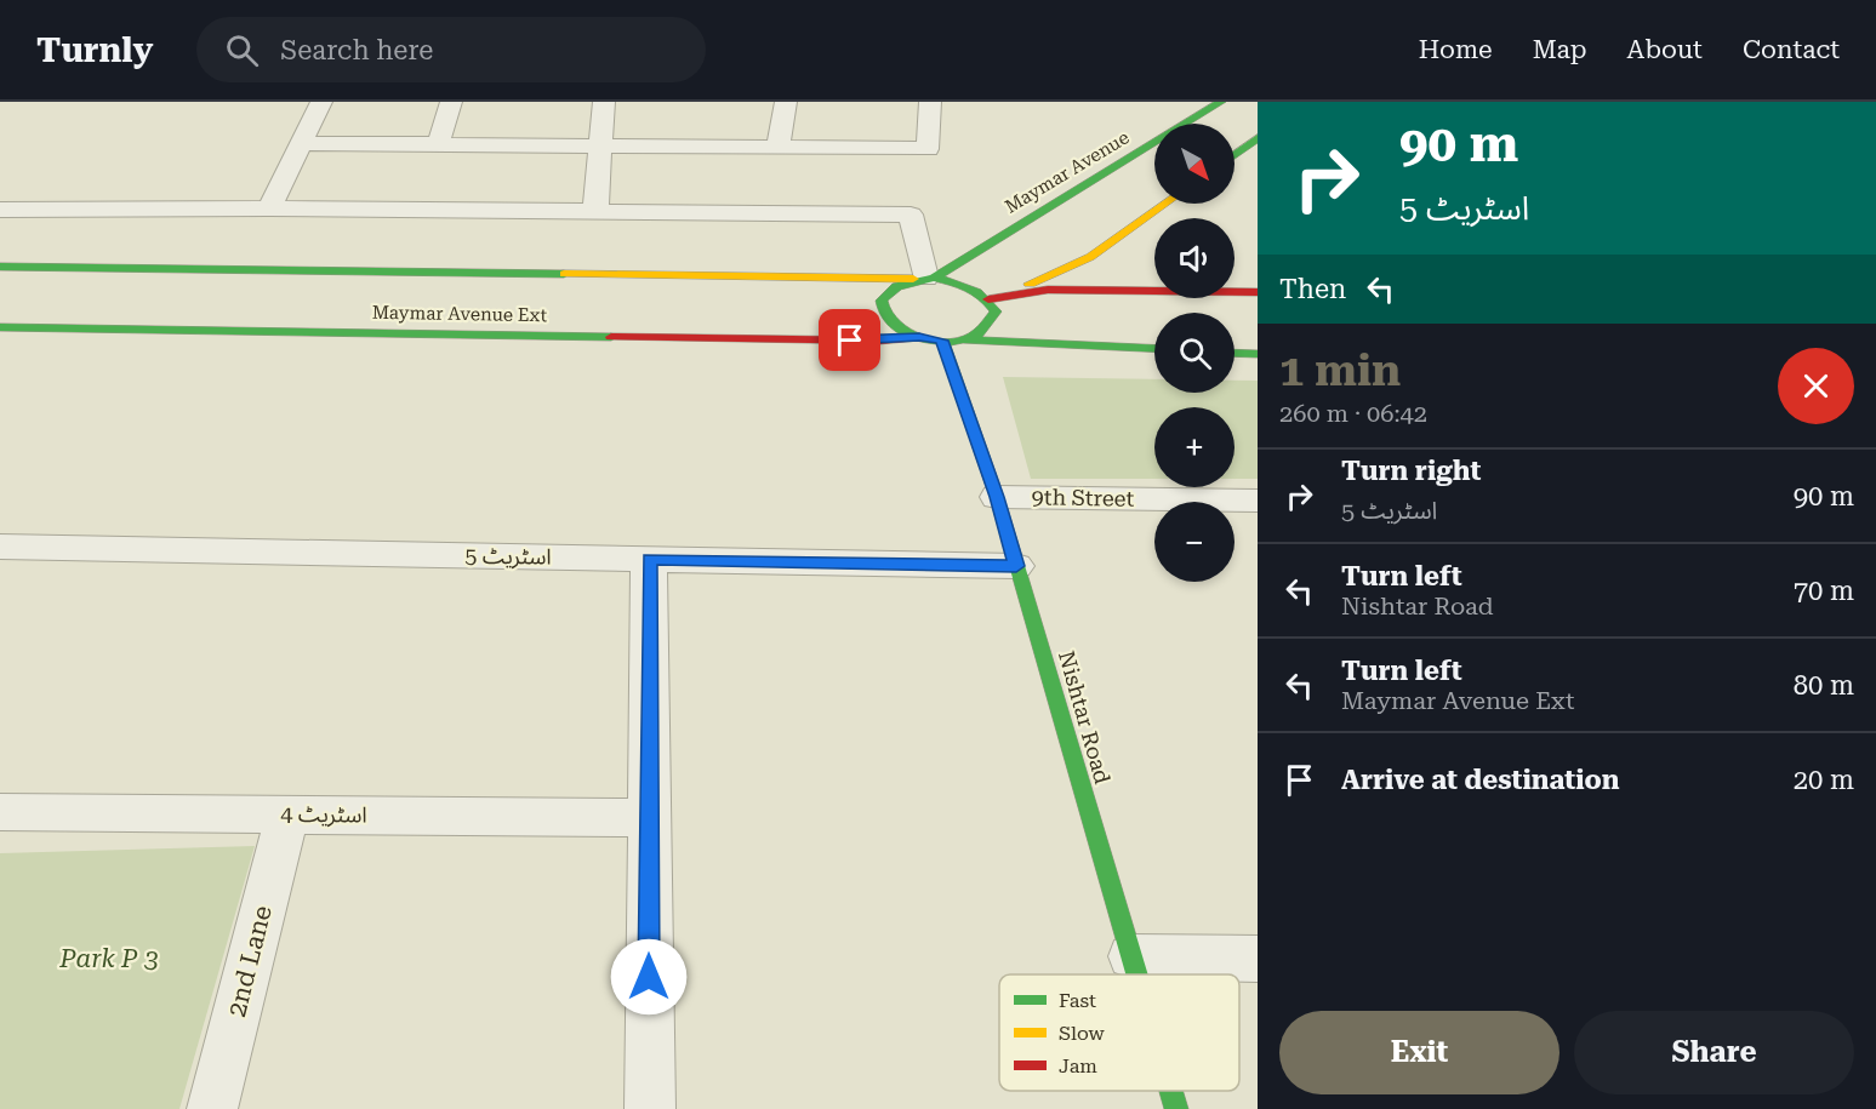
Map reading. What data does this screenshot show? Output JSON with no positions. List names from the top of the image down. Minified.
{"streets":{"main road":["Maymar Avenue","Maymar Avenue Ext","Nishtar Road"],"street":["9th Street","اسٹریٹ 5","اسٹریٹ 4","2nd Lane"]},"crossings":[["Maymar Avenue","Maymar Avenue Ext"],["9th Street","Nishtar Road"],["اسٹریٹ 5","Nishtar Road"],["اسٹریٹ 4","2nd Lane"]],"parks":["Park P 3"],"legend":["Fast","Slow","Jam"],"north":"bottom right","page":{"header":"Turnly","search":"Search here","nav":["Home","Map","About","Contact"],"turn":["90 m","اسٹریٹ 5"],"map_buttons":["+","−"],"then":"Then","heading":["1 min","260 m · 06:42"],"list":[{"name":"Turn right","note":"اسٹریٹ 5","value":"90 m"},{"name":"Turn left","note":"Nishtar Road","value":"70 m"},{"name":"Turn left","note":"Maymar Avenue Ext","value":"80 m"},{"name":"Arrive at destination","value":"20 m"}],"buttons":["Exit","Share"]}}
